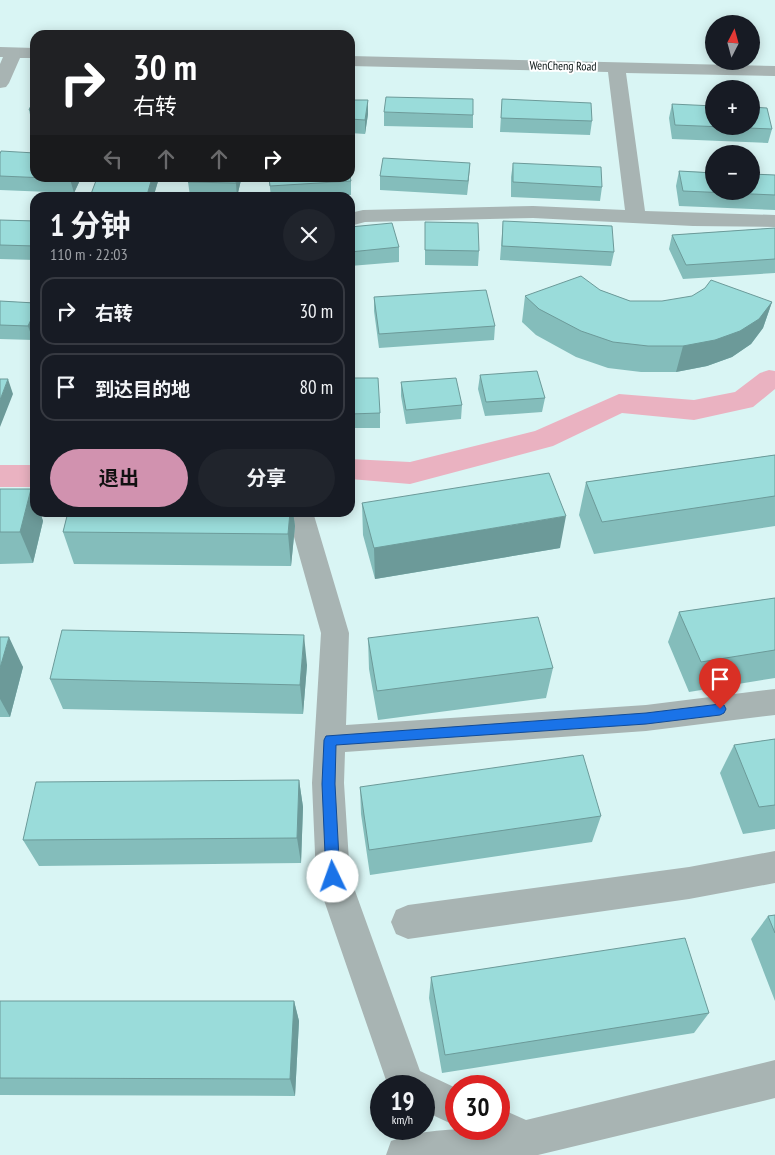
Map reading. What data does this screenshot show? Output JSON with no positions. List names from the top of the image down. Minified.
{"streets":{"street":["WenCheng Road"]},"north":"top","page":{"map_buttons":["+","−"],"turn":["30 m","右转"],"heading":["1 分钟","110 m · 22:03"],"list":[{"name":"右转","value":"30 m"},{"name":"到达目的地","value":"80 m"}],"buttons":["退出","分享"],"speed":"19 km/h","limit":"30"}}
